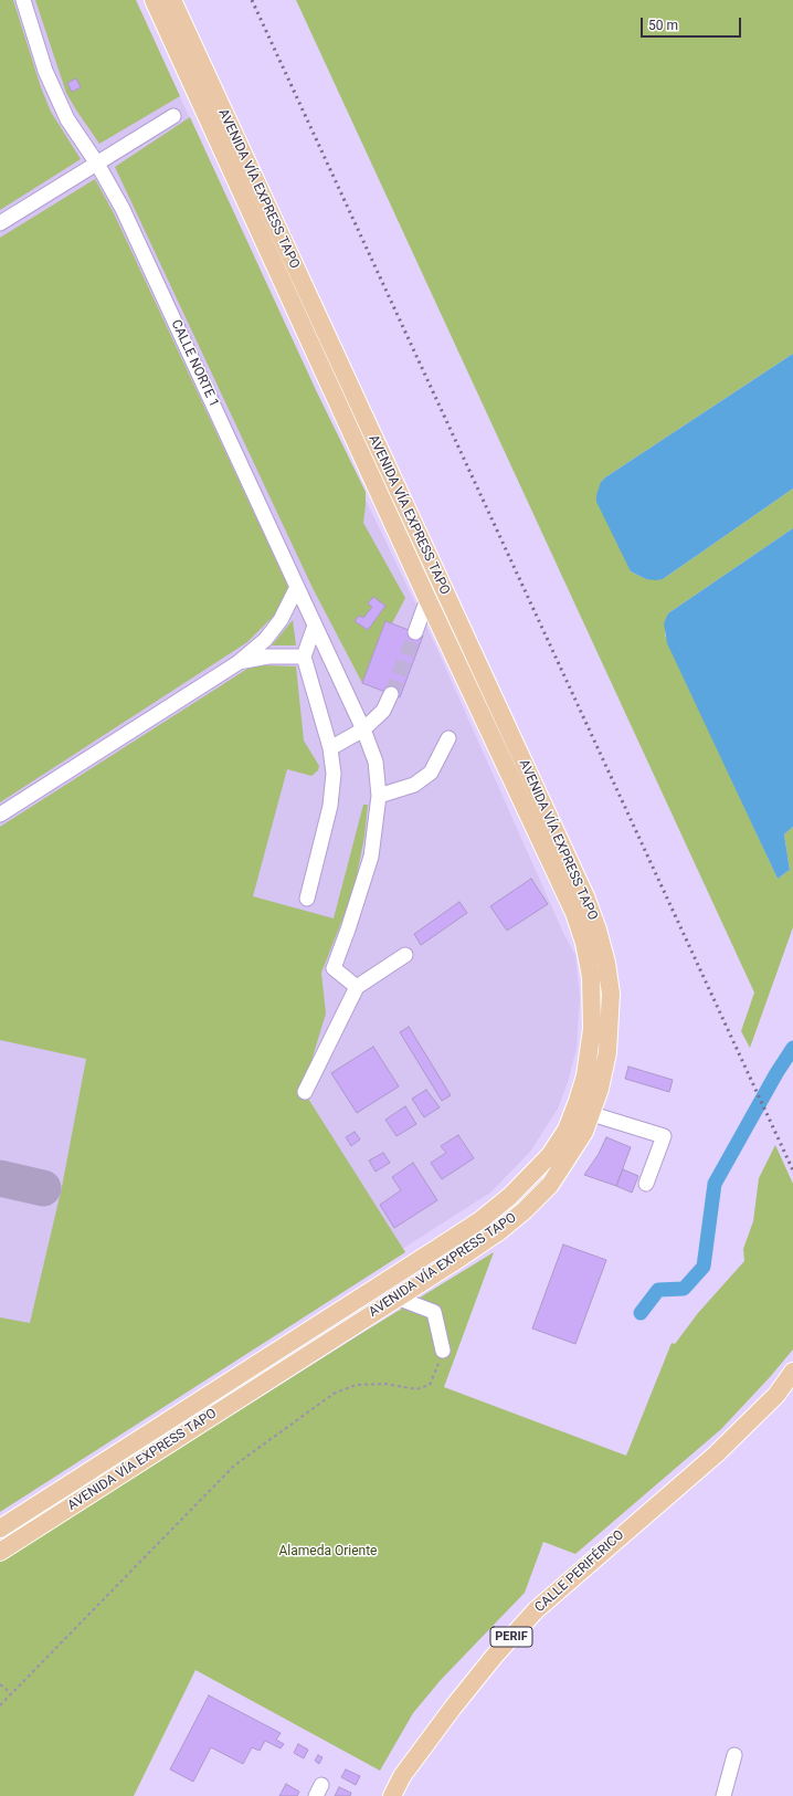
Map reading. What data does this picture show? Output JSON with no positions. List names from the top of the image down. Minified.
{"streets":{"main road":["AVENIDA VÍA EXPRESS TAPO","CALLE PERIFÉRICO","PERIF"],"street":["CALLE NORTE 1"]},"parks":["Alameda Oriente"],"scale_bar":"50 m"}
